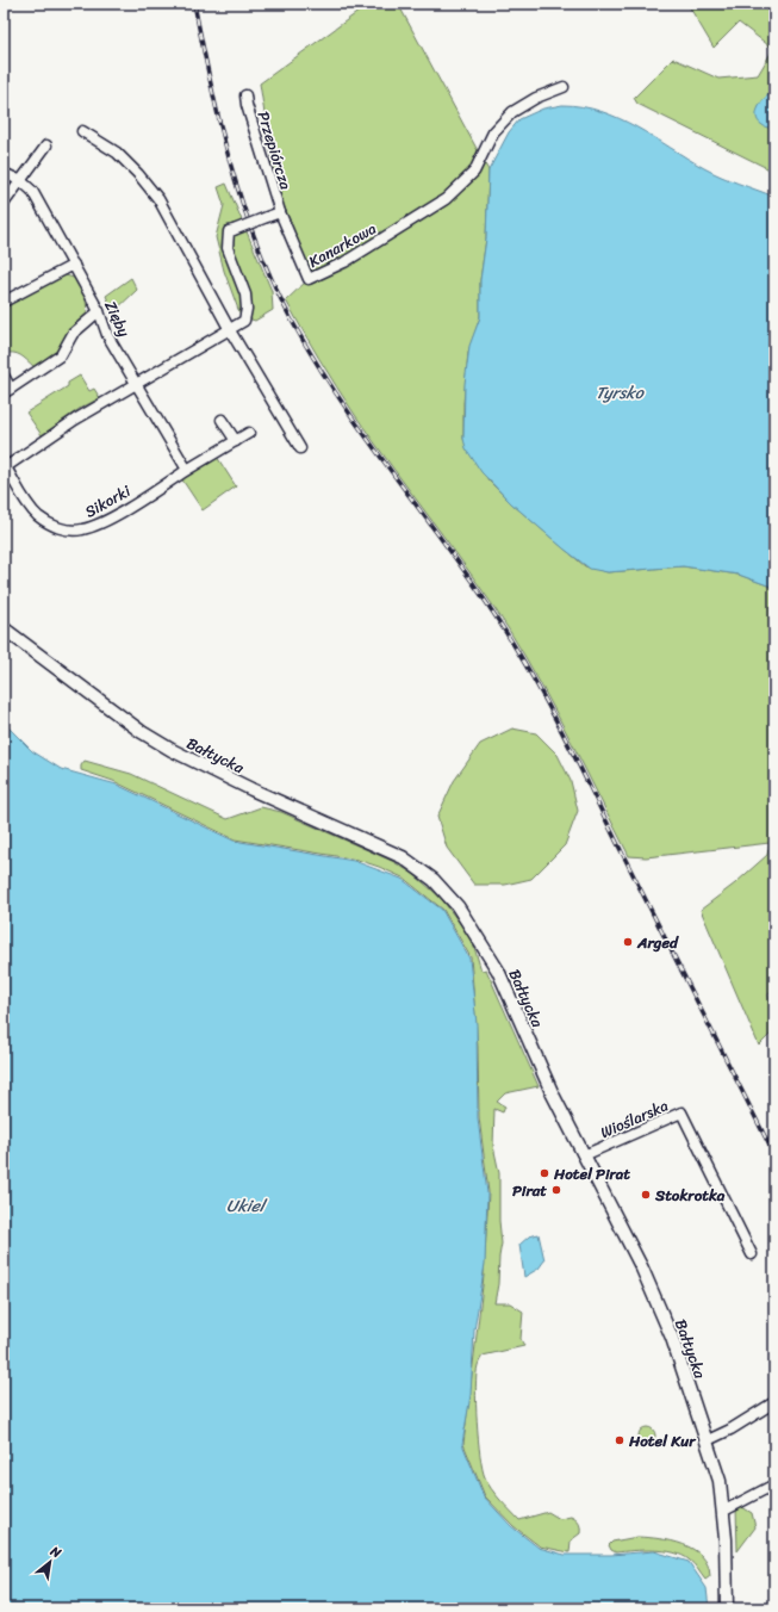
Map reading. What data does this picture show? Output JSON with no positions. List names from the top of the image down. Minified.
{"streets":{"main road":["Bałtycka"],"street":["Przepiórcza","Kanarkowa","Zięby","Sikorki","Wioślarska"]},"crossings":[["Przepiórcza","Kanarkowa"],["Bałtycka","Wioślarska"]],"water":["Tyrsko","Ukiel"],"places":["Arged","Hotel Pirat","Pirat","Stokrotka","Hotel Kur"],"north":"top right"}
